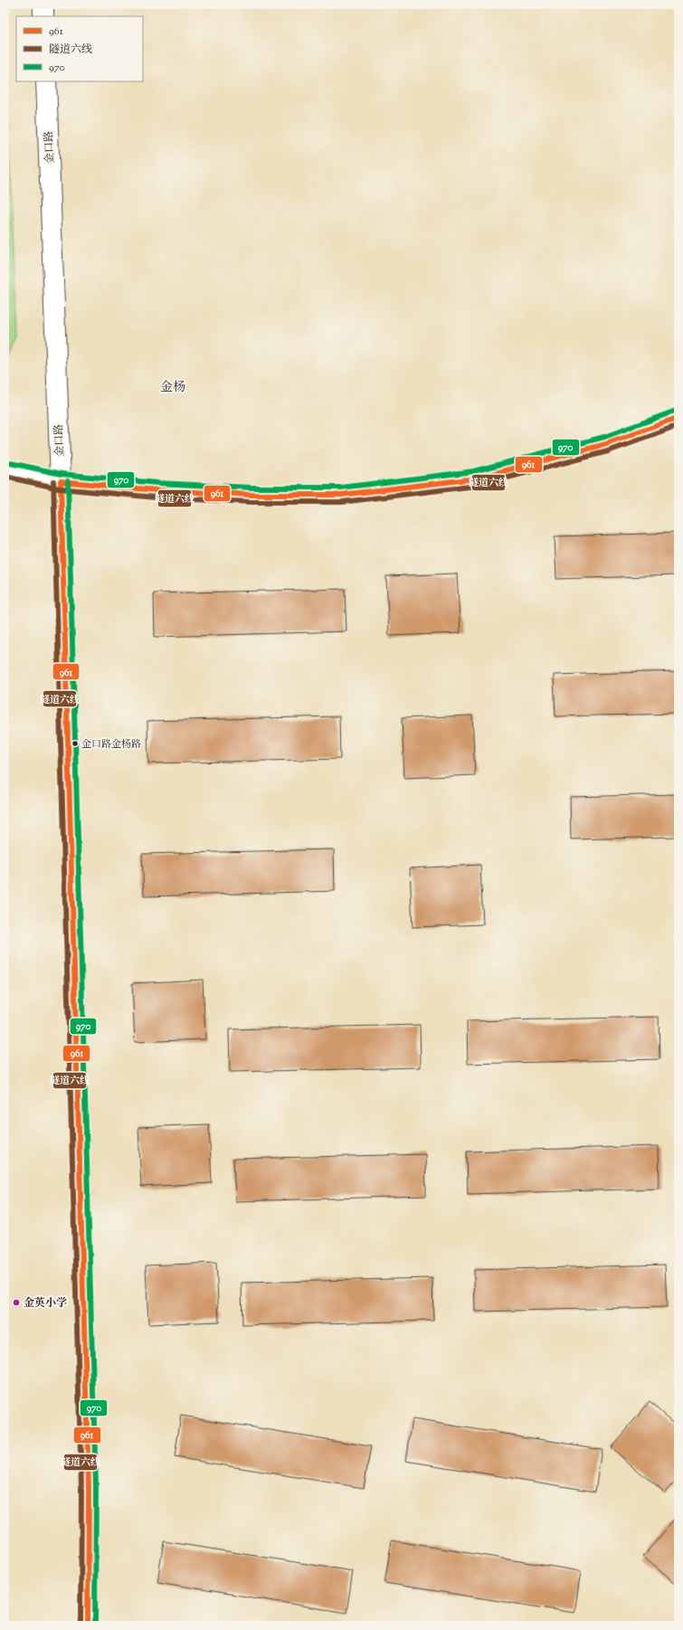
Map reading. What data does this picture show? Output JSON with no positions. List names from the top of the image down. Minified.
{"streets":{"street":["金口路"]},"districts":["金杨"],"places":["金口路金杨路","金英小学"],"lines":["transit line 970","transit line 961","transit line 隧道六线"],"legend":["961","隧道六线","970"]}
